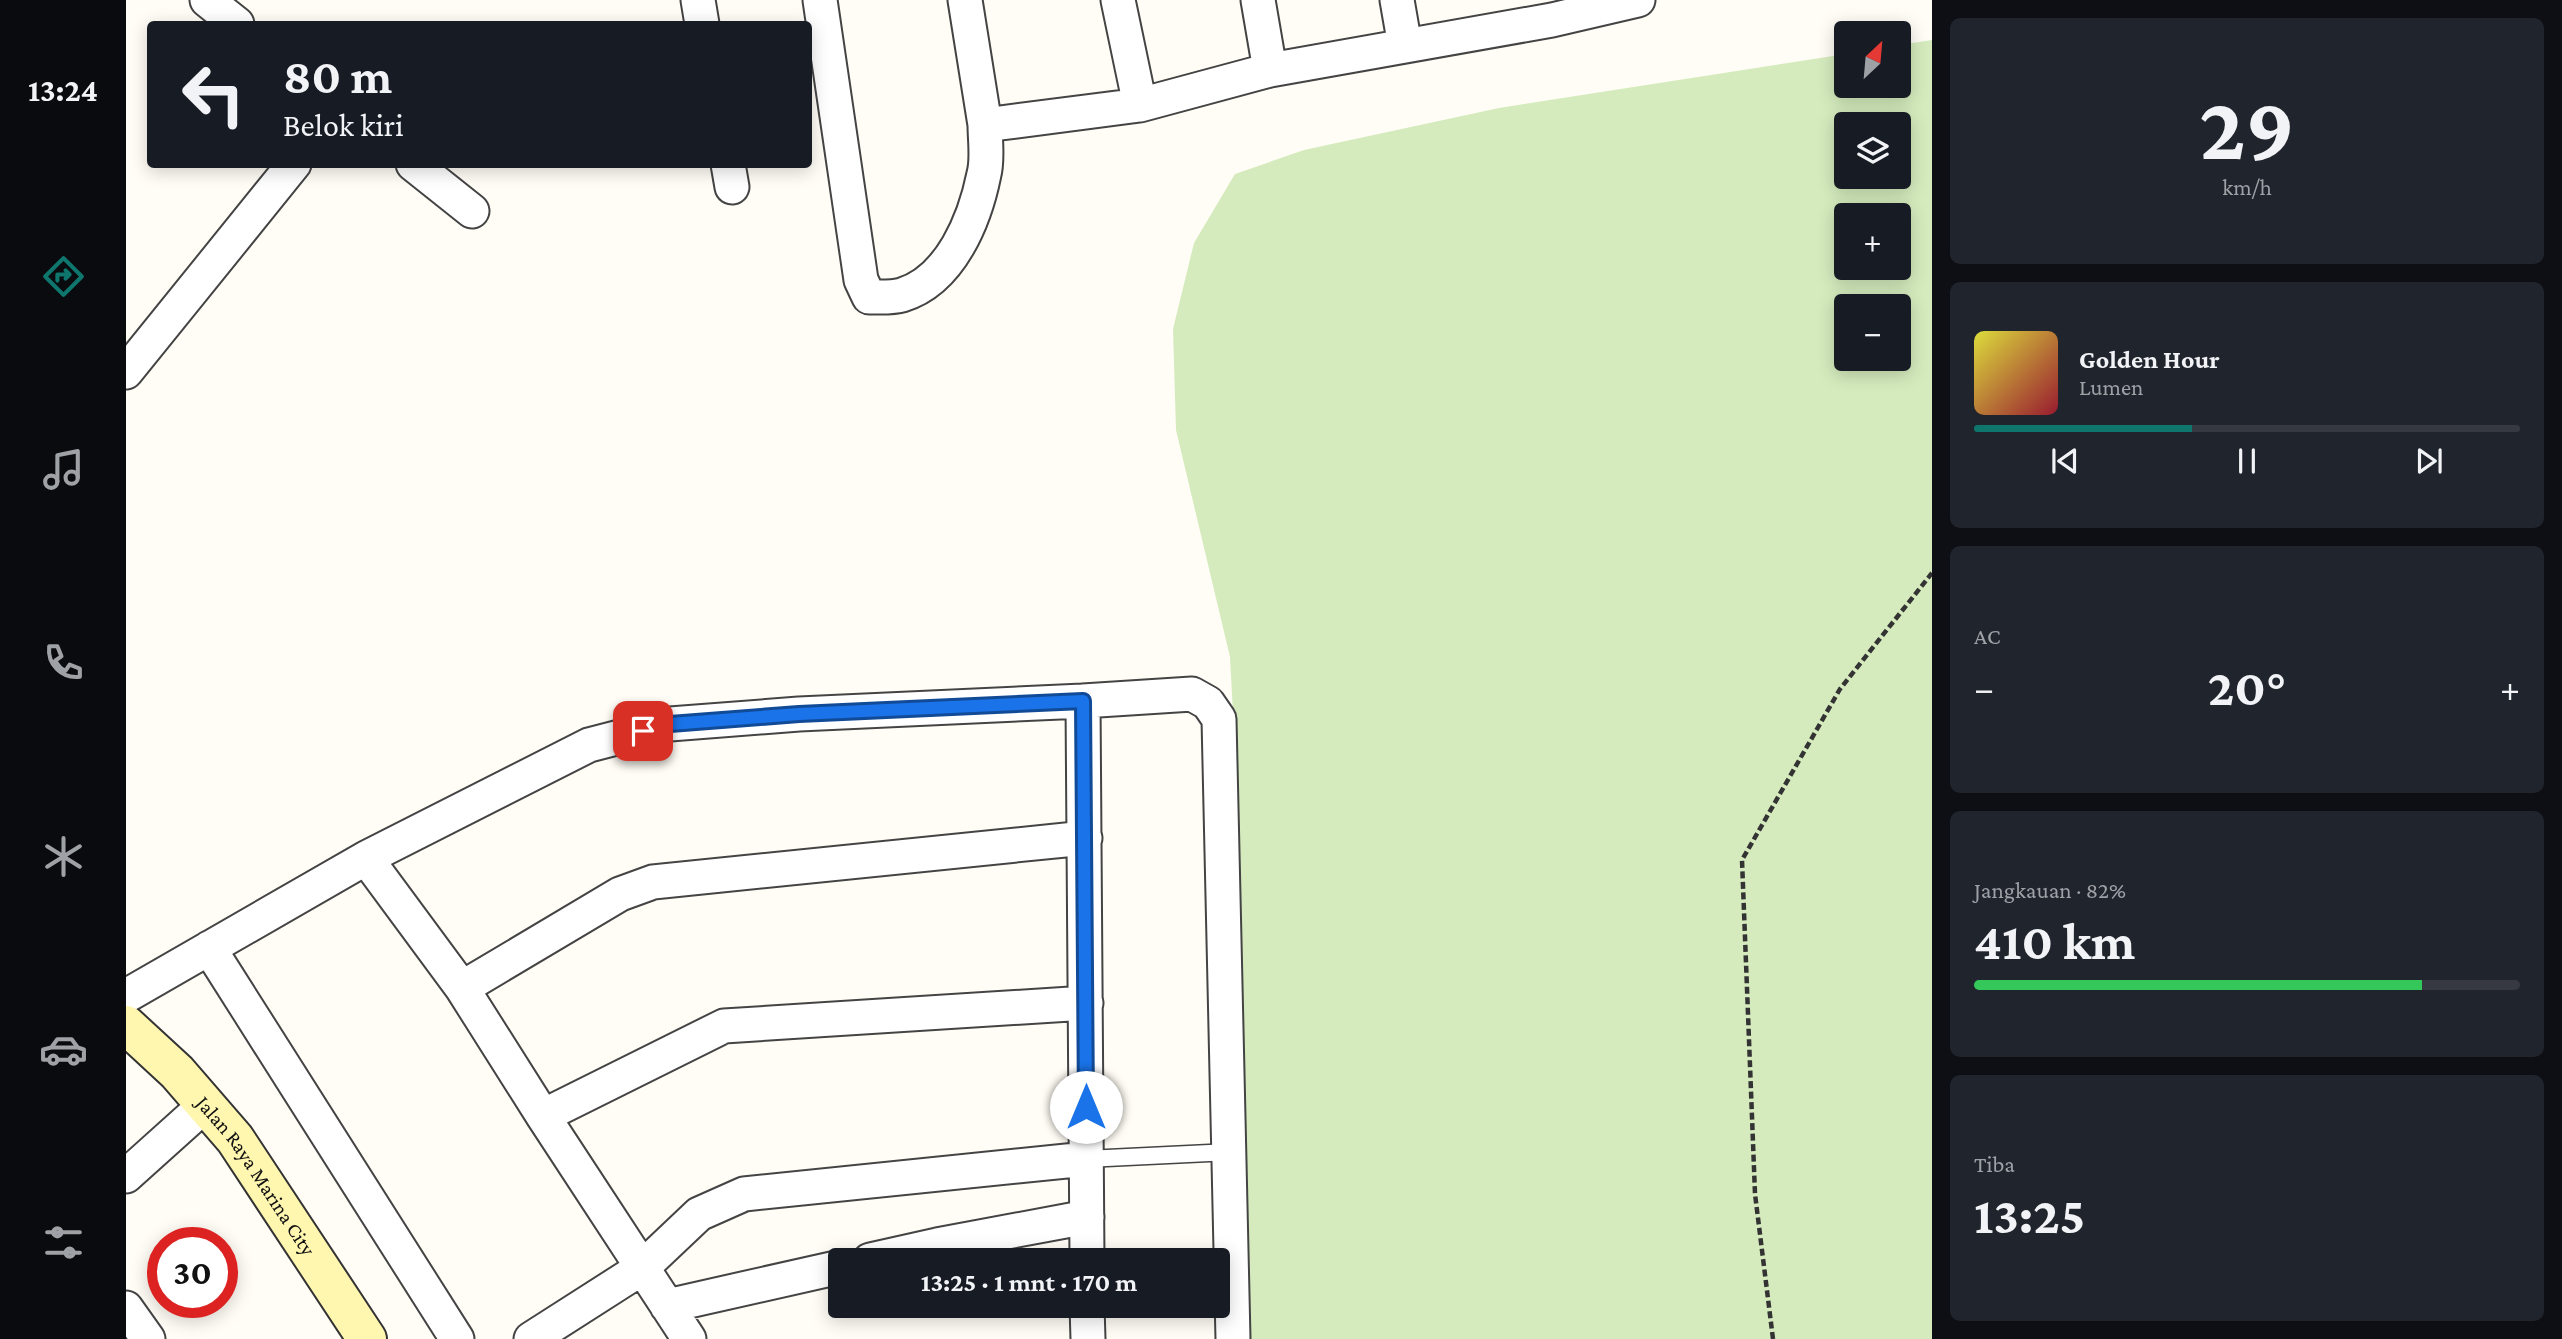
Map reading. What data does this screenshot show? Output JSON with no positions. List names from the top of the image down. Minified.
{"streets":{"main road":["Jalan Raya Marina City"]},"north":"top right","page":{"tabs":"13:24","tile":[["29","km/h"],"AC",["Jangkauan · 82%","410 km"],["Tiba","13:25"]],"map_buttons":["+","−"],"turn":["80 m","Belok kiri"],"song":["Golden Hour","Lumen"],"heat":["−","20°","+"],"limit":"30","trip":"13:25 · 1 mnt · 170 m"}}
